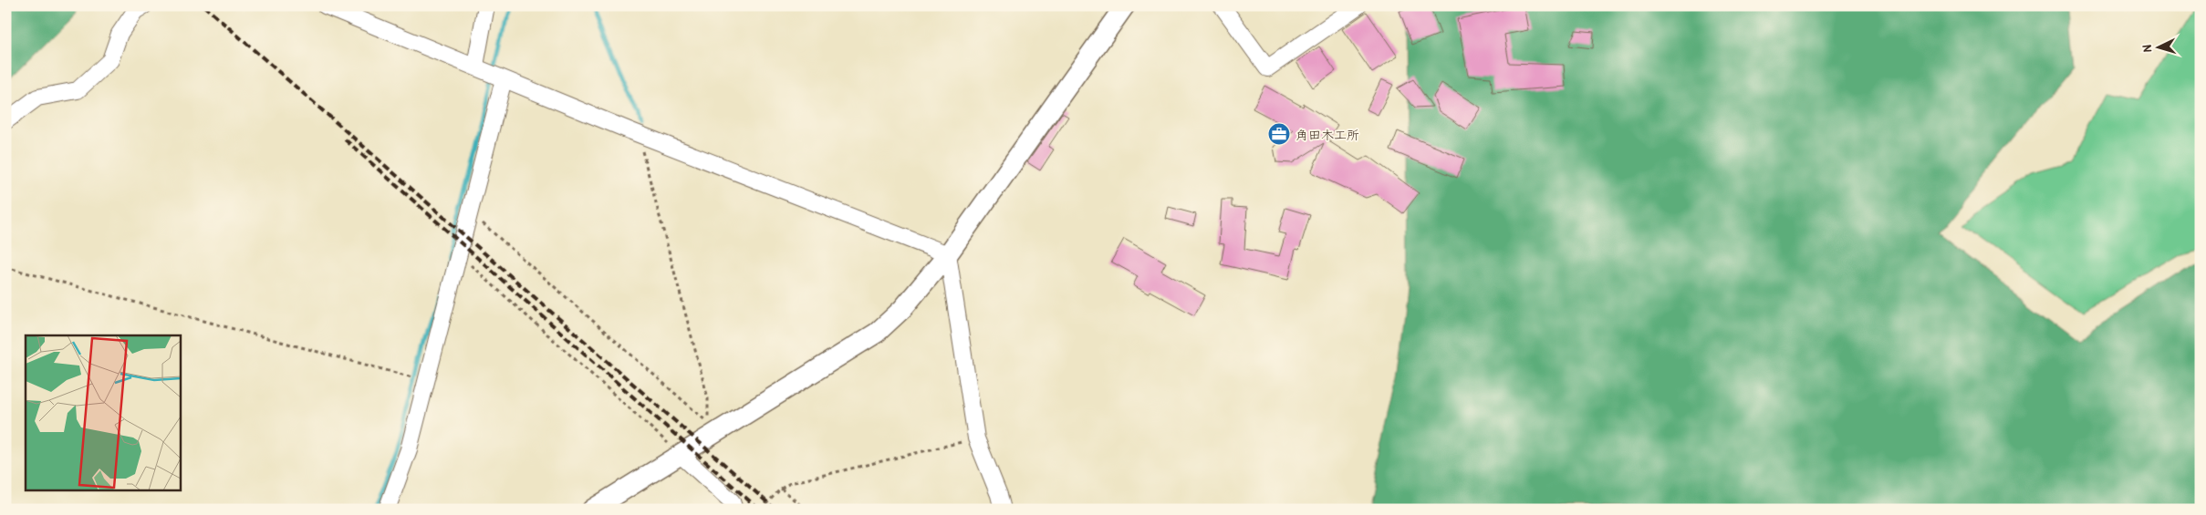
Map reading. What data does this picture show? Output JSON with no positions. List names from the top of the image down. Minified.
{"places":{"office":["角田木工所"]},"north":"left"}
